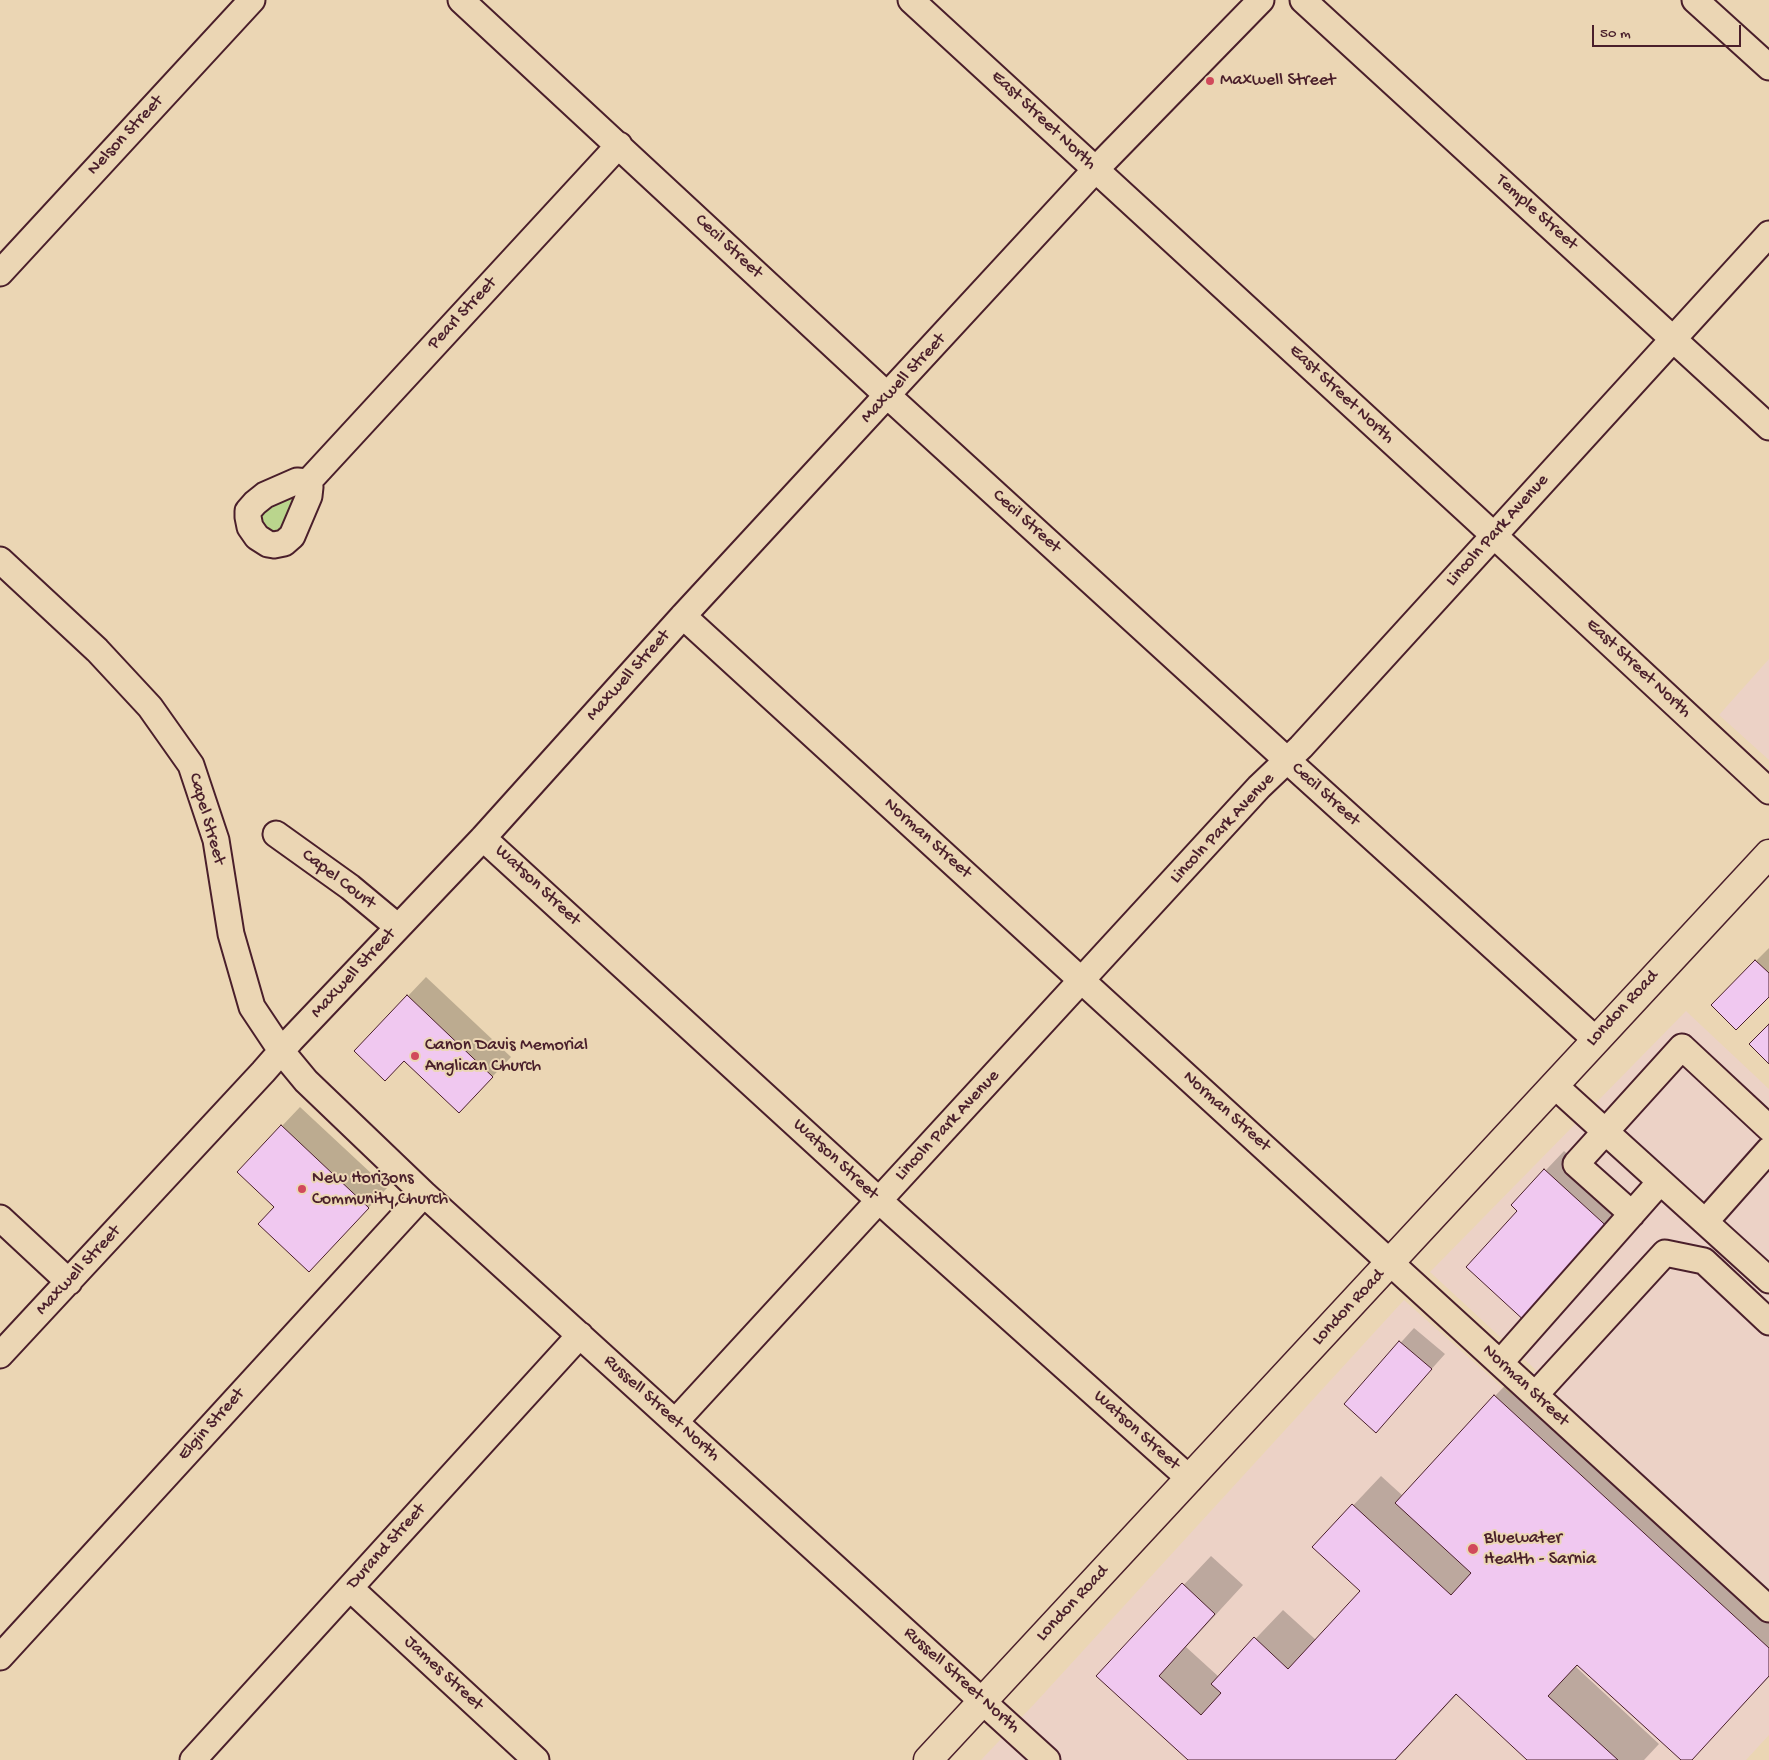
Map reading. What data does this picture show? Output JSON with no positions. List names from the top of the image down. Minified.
{"streets":{"main road":["London Road"],"street":["East Street North","Nelson Street","Temple Street","Cecil Street","Pearl Street","Maxwell Street","Lincoln Park Avenue","Capel Street","Norman Street","Capel Court","Watson Street","Russell Street North","Elgin Street","Durand Street","James Street"]},"crossings":[["East Street North","Maxwell Street"],["East Street North","Lincoln Park Avenue"],["Temple Street","Lincoln Park Avenue"],["Cecil Street","Pearl Street"],["Cecil Street","Maxwell Street"],["Cecil Street","Lincoln Park Avenue"],["Cecil Street","London Road"],["Maxwell Street","Capel Street"],["Maxwell Street","Norman Street"],["Maxwell Street","Capel Court"],["Maxwell Street","Watson Street"],["Maxwell Street","Russell Street North"],["Lincoln Park Avenue","Norman Street"],["Lincoln Park Avenue","Watson Street"],["Lincoln Park Avenue","Russell Street North"],["Capel Street","Russell Street North"],["Norman Street","London Road"],["Watson Street","London Road"],["London Road","Russell Street North"],["Russell Street North","Elgin Street"],["Russell Street North","Durand Street"],["Durand Street","James Street"]],"places":["Maxwell Street","Canon Davis Memorial Anglican Church","New Horizons Community Church","Bluewater Health - Sarnia"],"scale_bar":"50 m"}
